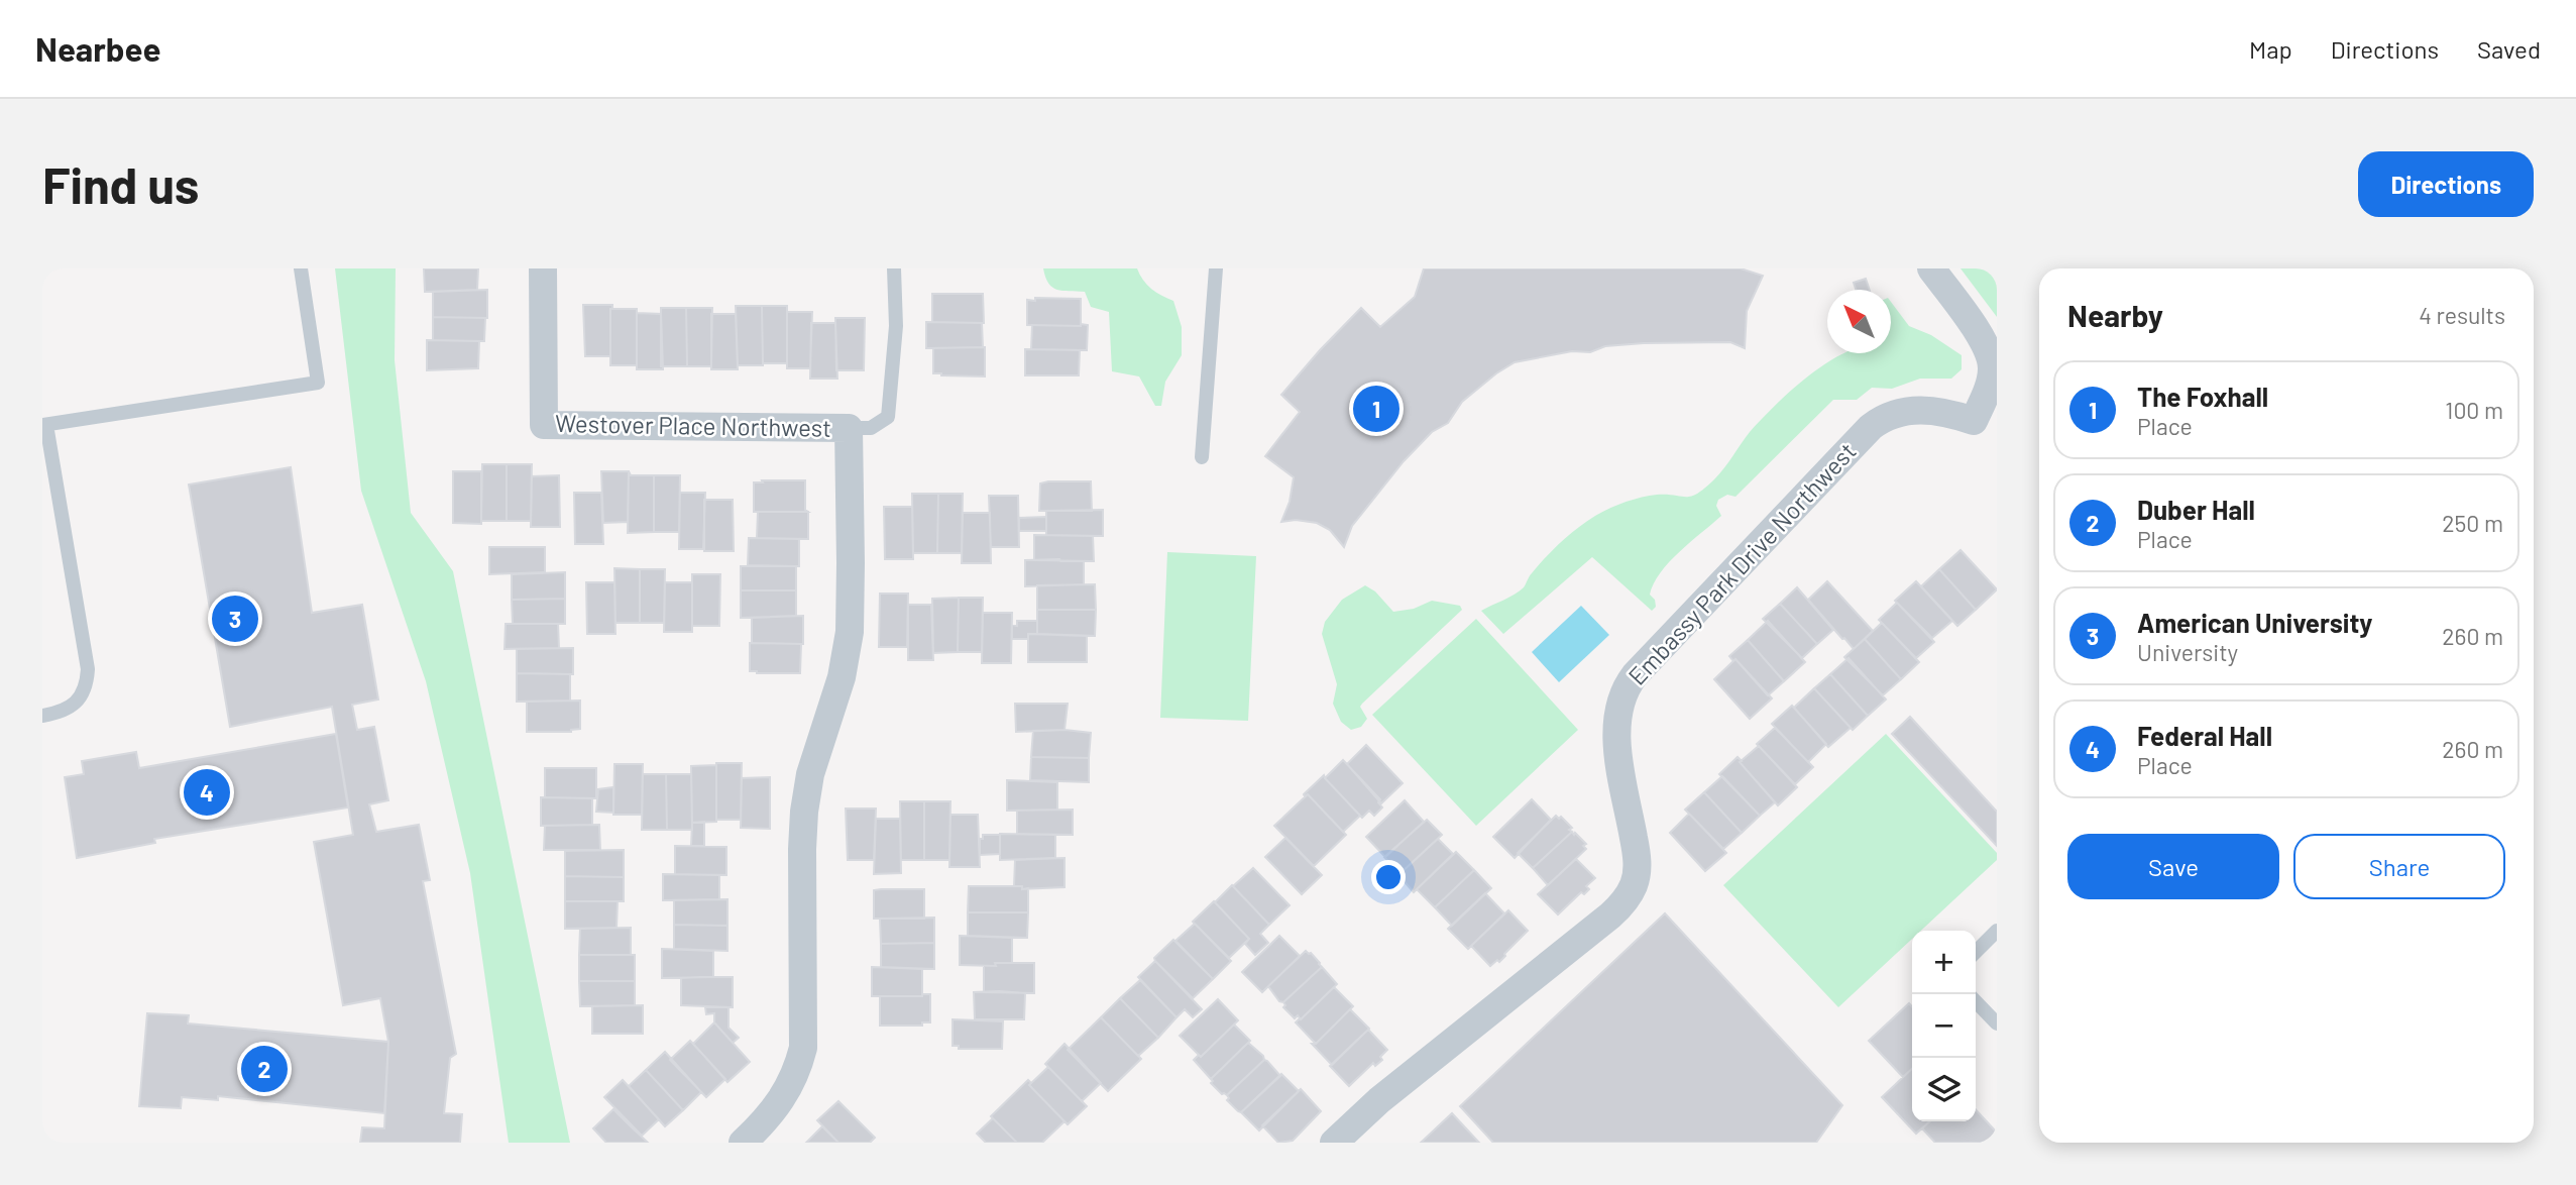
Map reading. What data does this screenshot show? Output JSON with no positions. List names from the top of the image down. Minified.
{"streets":{"street":["Westover Place Northwest","Embassy Park Drive Northwest"]},"north":"top left","page":{"header":"Nearbee","nav":["Map","Directions","Saved"],"buttons":["Directions",["Save","Share"]],"title":"Find us","heading":["Nearby","4 results"],"list":[{"mark":"1","name":"The Foxhall","note":"Place","value":"100 m"},{"mark":"2","name":"Duber Hall","note":"Place","value":"250 m"},{"mark":"3","name":"American University","note":"University","value":"260 m"},{"mark":"4","name":"Federal Hall","note":"Place","value":"260 m"}],"pins":["1","3","4","2"],"map_buttons":["+","−"]}}
